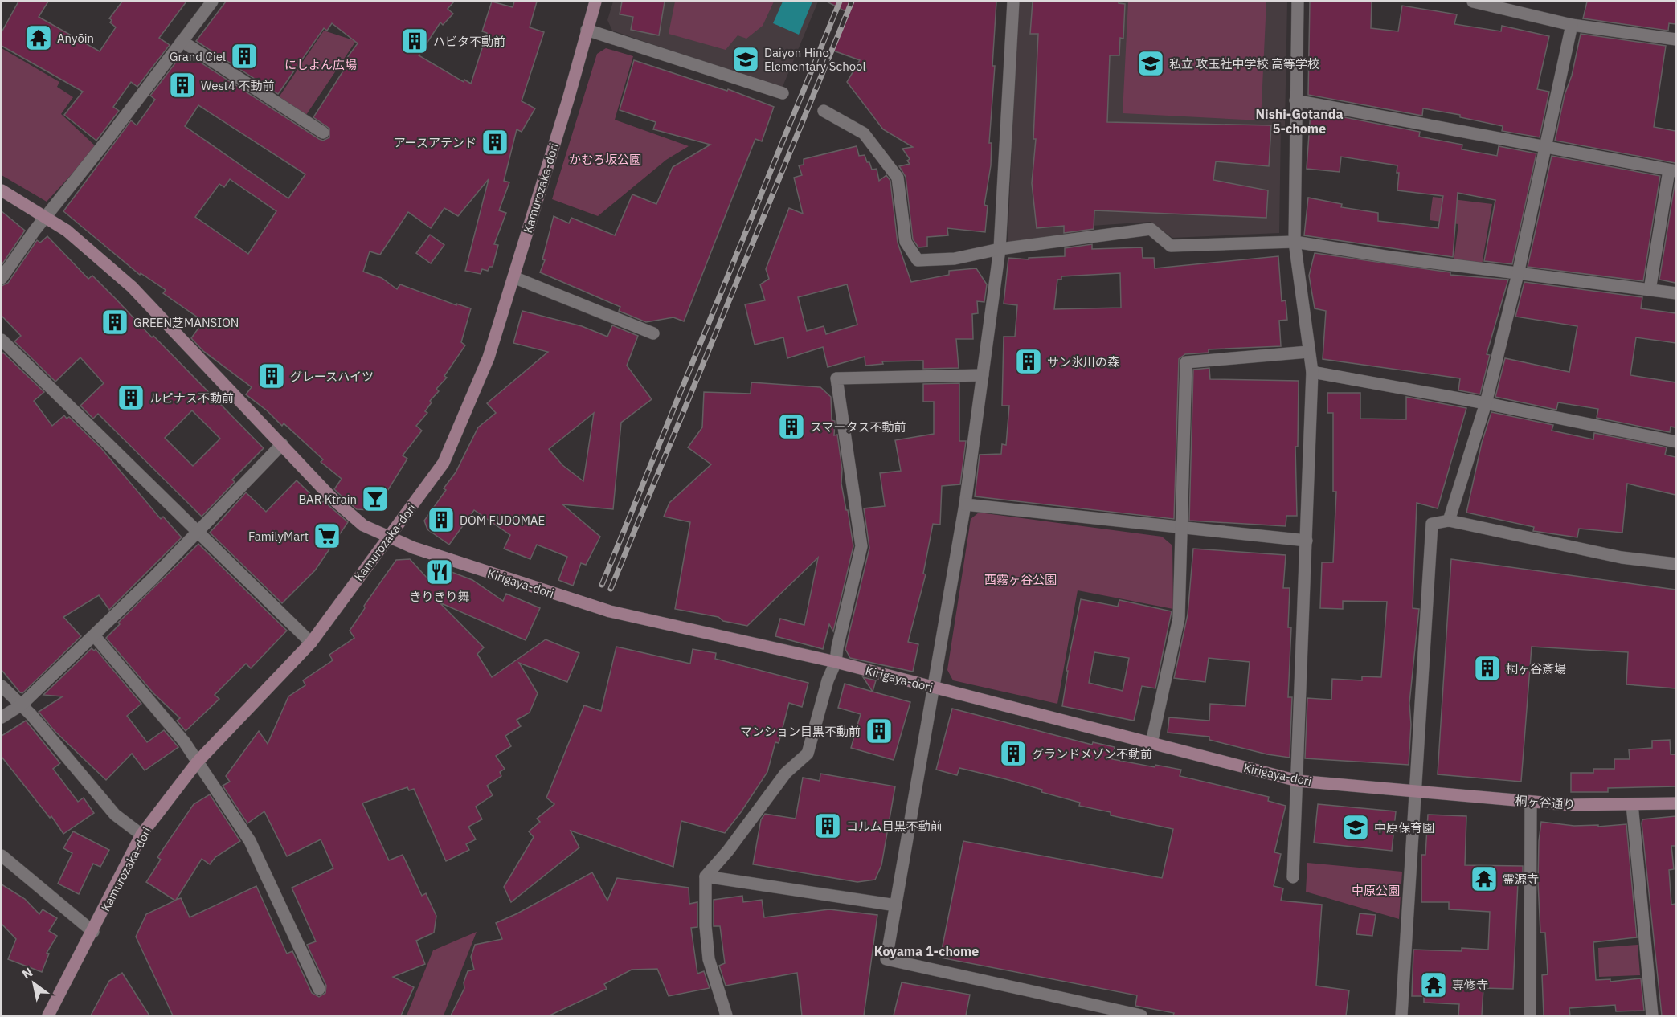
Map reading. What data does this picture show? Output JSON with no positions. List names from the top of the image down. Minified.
{"streets":{"street":["Kamurozaka-dori","Kirigaya-dori","桐ヶ谷通り"]},"crossings":[["Kamurozaka-dori","Kirigaya-dori"],["Kirigaya-dori","桐ヶ谷通り"]],"districts":["Nishi-Gotanda 5-chome","Koyama 1-chome"],"parks":["にしよん広場","かむろ坂公園","西霧ヶ谷公園","中原公園"],"places":{"temple":["Anyōin","霊源寺","専修寺"],"building":["ハビタ不動前","Grand Ciel","West4 不動前","アースアテンド","GREEN芝MANSION","サン氷川の森","グレースハイツ","ルピナス不動前","スマータス不動前","DOM FUDOMAE","桐ヶ谷斎場","マンション目黒不動前","グランドメゾン不動前","コルム目黒不動前"],"school or university":["Daiyon Hino Elementary School","私立 攻玉社中学校 高等学校","中原保育園"],"bar":["BAR Ktrain"],"supermarket":["FamilyMart"],"restaurant":["きりきり舞"]},"north":"top left"}
